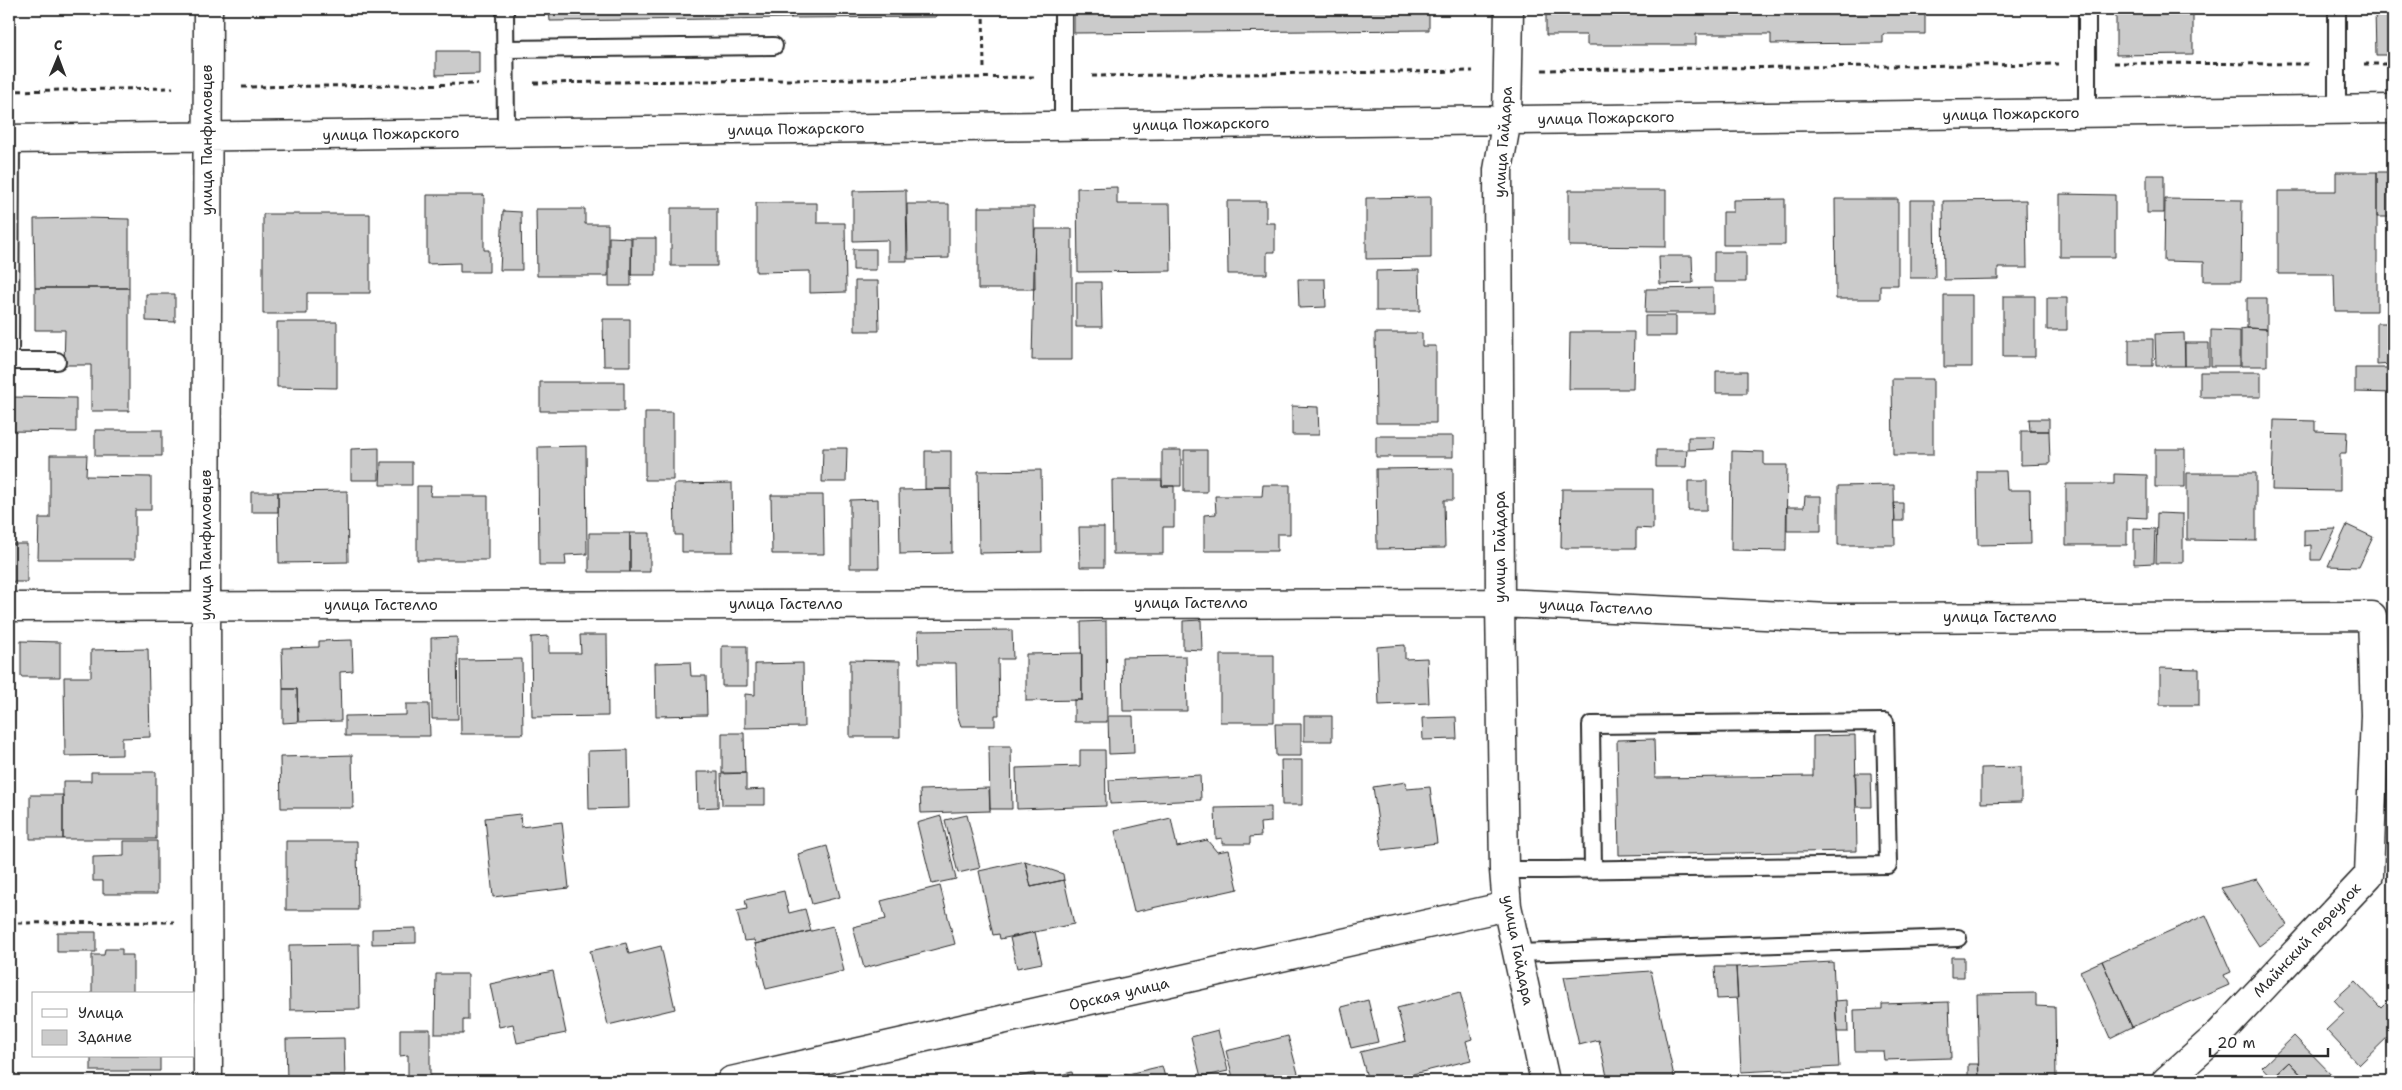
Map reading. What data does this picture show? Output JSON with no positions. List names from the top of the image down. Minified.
{"streets":{"street":["улица Пожарского","улица Панфиловцев","улица Гайдара","улица Гастелло","Майнский переулок","Орская улица"]},"crossings":[["улица Пожарского","улица Панфиловцев"],["улица Пожарского","улица Гайдара"],["улица Панфиловцев","улица Гастелло"],["улица Гайдара","улица Гастелло"],["улица Гайдара","Орская улица"],["улица Гастелло","Майнский переулок"]],"legend":["Улица","Здание"],"scale_bar":"20 m","north":"top"}
